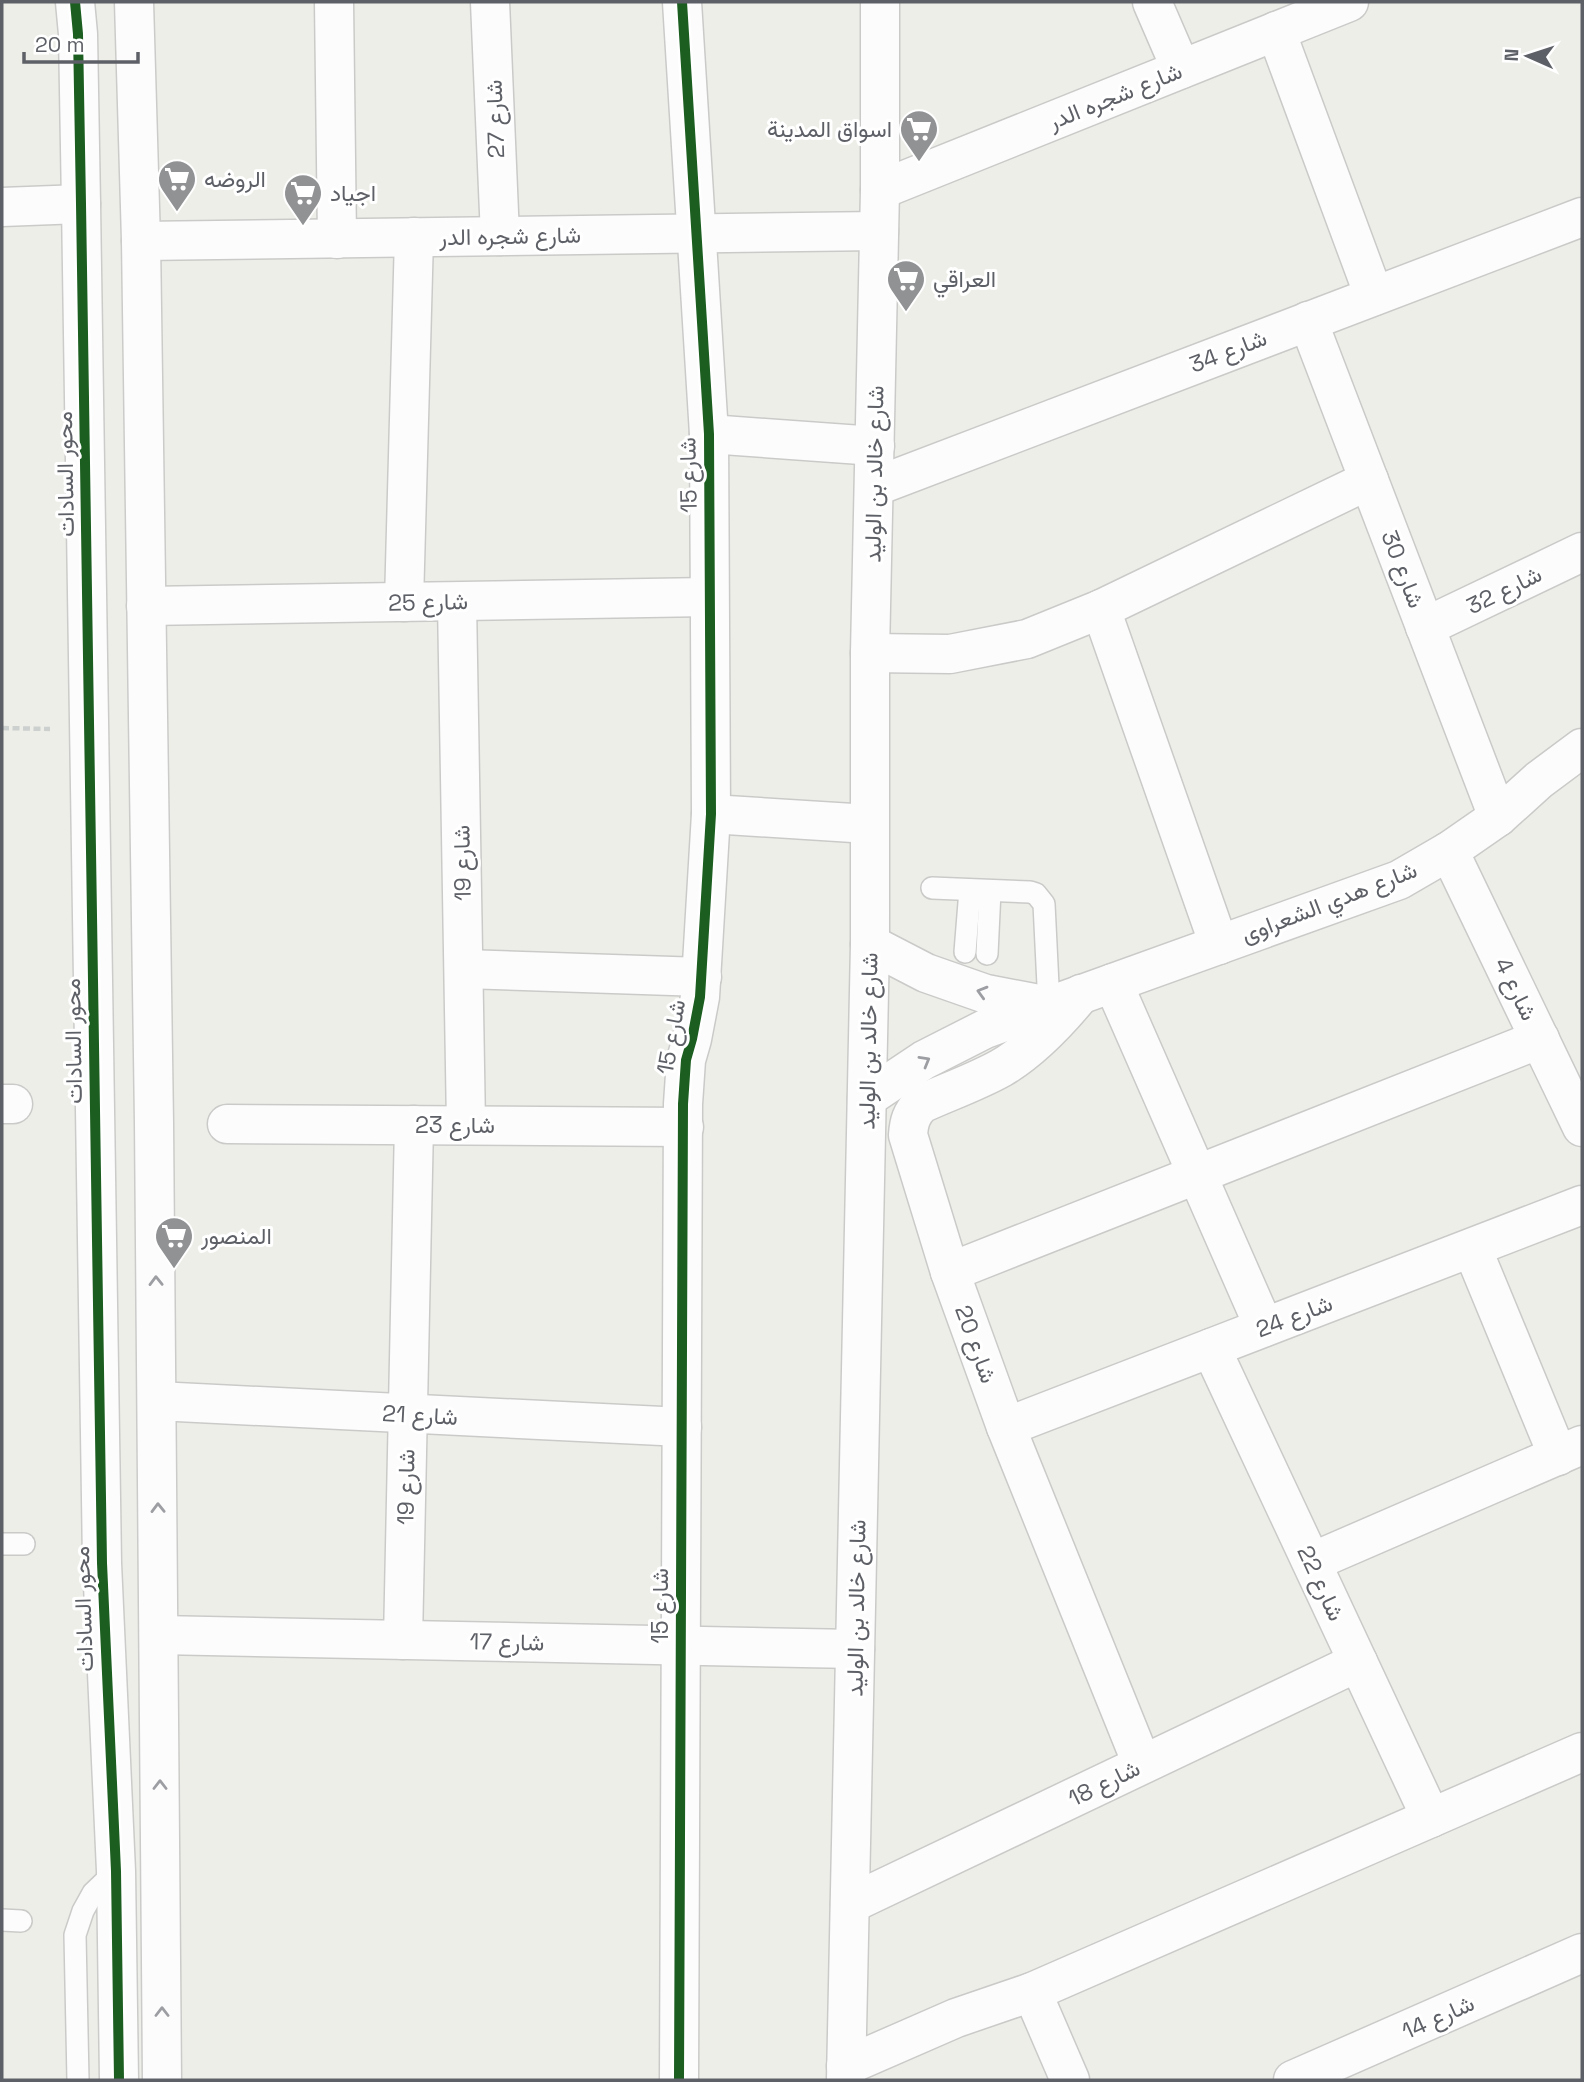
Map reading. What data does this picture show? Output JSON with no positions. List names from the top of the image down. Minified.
{"streets":{"street":["شارع شجره الدر","شارع 27","شارع 34","محور السادات","شارع خالد بن الوليد","شارع 15","شارع 30","شارع 32","شارع 25","شارع 19","شارع هدي الشعراوى","شارع 4","شارع 23","شارع 24","شارع 20","شارع 21","شارع 22","شارع 17","شارع 18","شارع 14"]},"crossings":[["شارع شجره الدر","شارع 27"],["شارع شجره الدر","شارع خالد بن الوليد"],["شارع شجره الدر","شارع 15"],["شارع 34","شارع خالد بن الوليد"],["شارع 34","شارع 30"],["شارع خالد بن الوليد","شارع هدي الشعراوى"],["شارع خالد بن الوليد","شارع 17"],["شارع خالد بن الوليد","شارع 18"],["شارع 15","شارع 25"],["شارع 15","شارع 23"],["شارع 15","شارع 21"],["شارع 15","شارع 17"],["شارع 30","شارع 32"],["شارع 30","شارع هدي الشعراوى"],["شارع 25","شارع 19"],["شارع 19","شارع 23"],["شارع 19","شارع 21"],["شارع 19","شارع 17"],["شارع هدي الشعراوى","شارع 4"],["شارع هدي الشعراوى","شارع 20"],["شارع 24","شارع 20"],["شارع 24","شارع 22"],["شارع 20","شارع 18"],["شارع 22","شارع 18"]],"places":{"supermarket":["اسواق المدينة","الروضه","اجياد","العراقي","المنصور"]},"scale_bar":"20 m","north":"left"}
